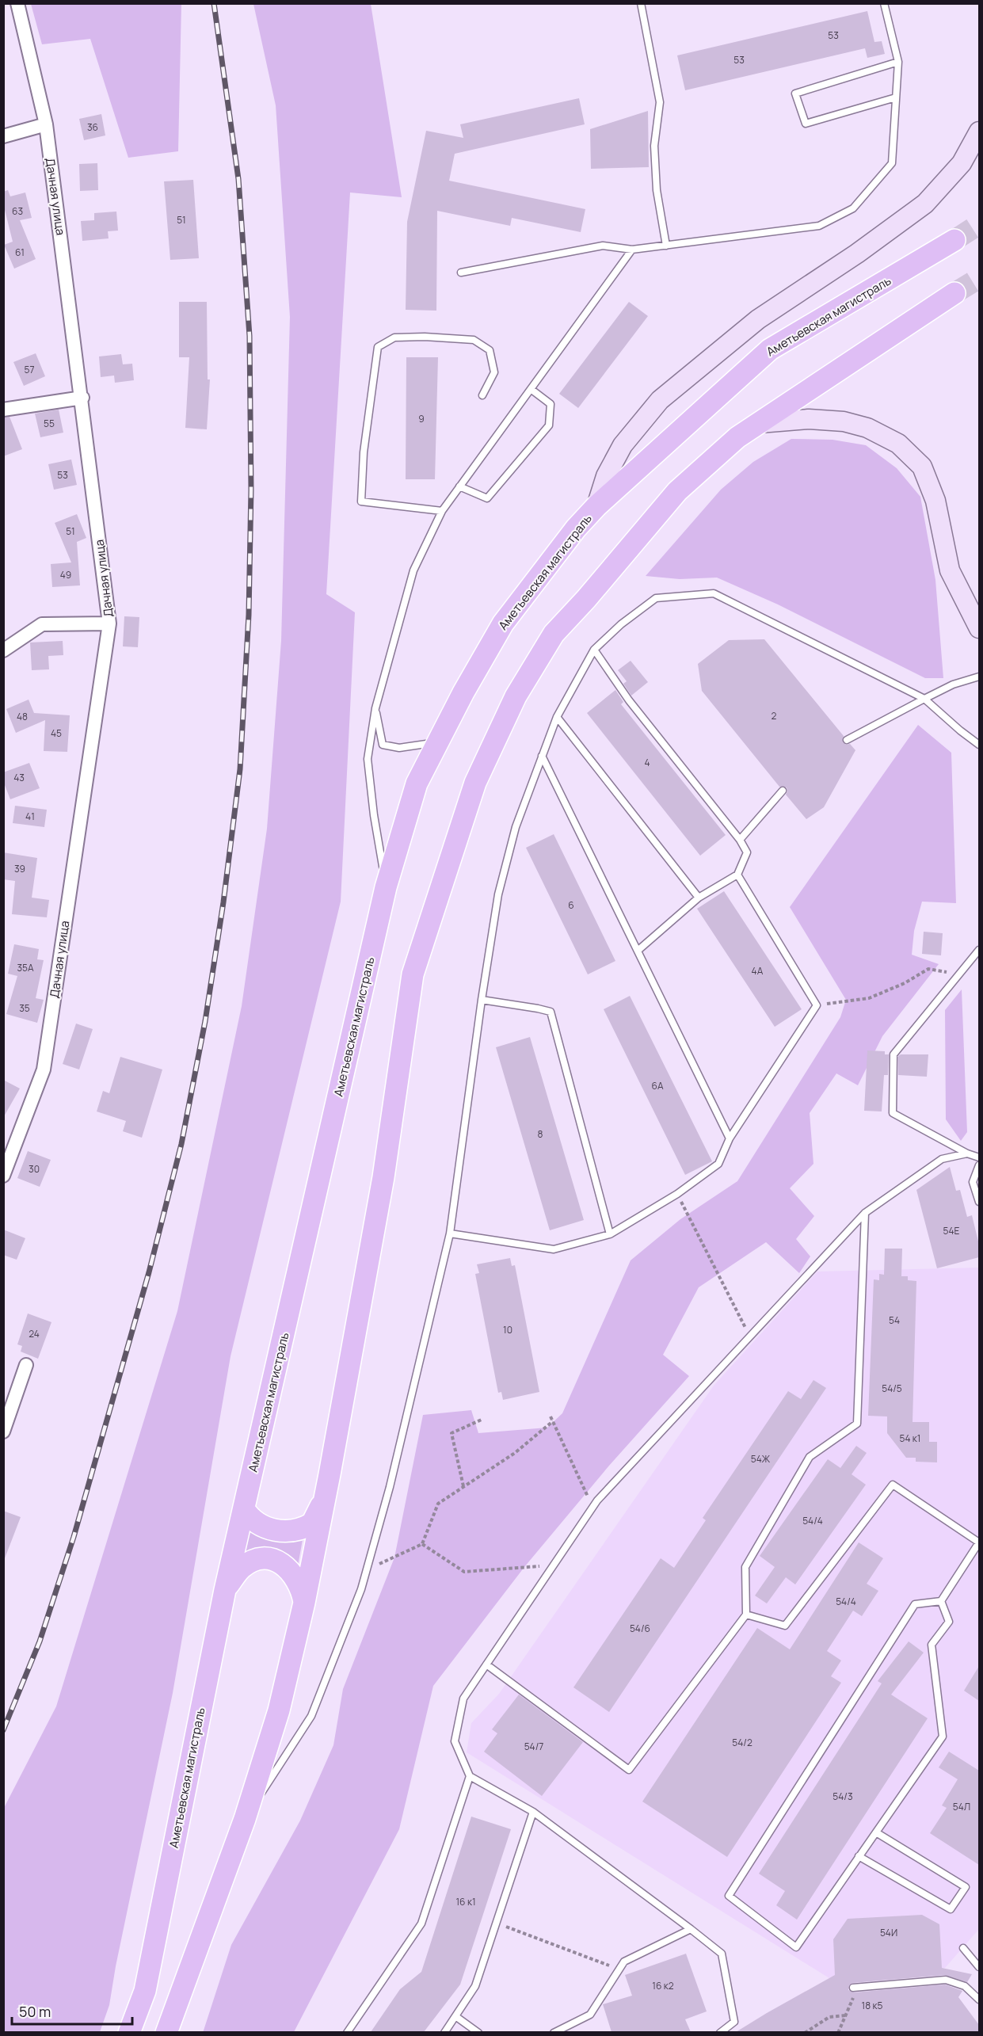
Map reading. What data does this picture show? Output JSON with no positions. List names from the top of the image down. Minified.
{"streets":{"main road":["Аметьевская магистраль"],"street":["Дачная улица"]},"house_numbers":["53","53","36","63","51","61","57","9","55","53","51","49","2","48","45","4","43","41","39","6","35А","4А","35","6А","8","30","54Е","54","10","24","54/5","54 к1","54Ж","54/4","54/4","54/6","54/2","54/7","54/3","54Л","16 к1","54И","16 к2","18 к5"],"scale_bar":"50 m"}
